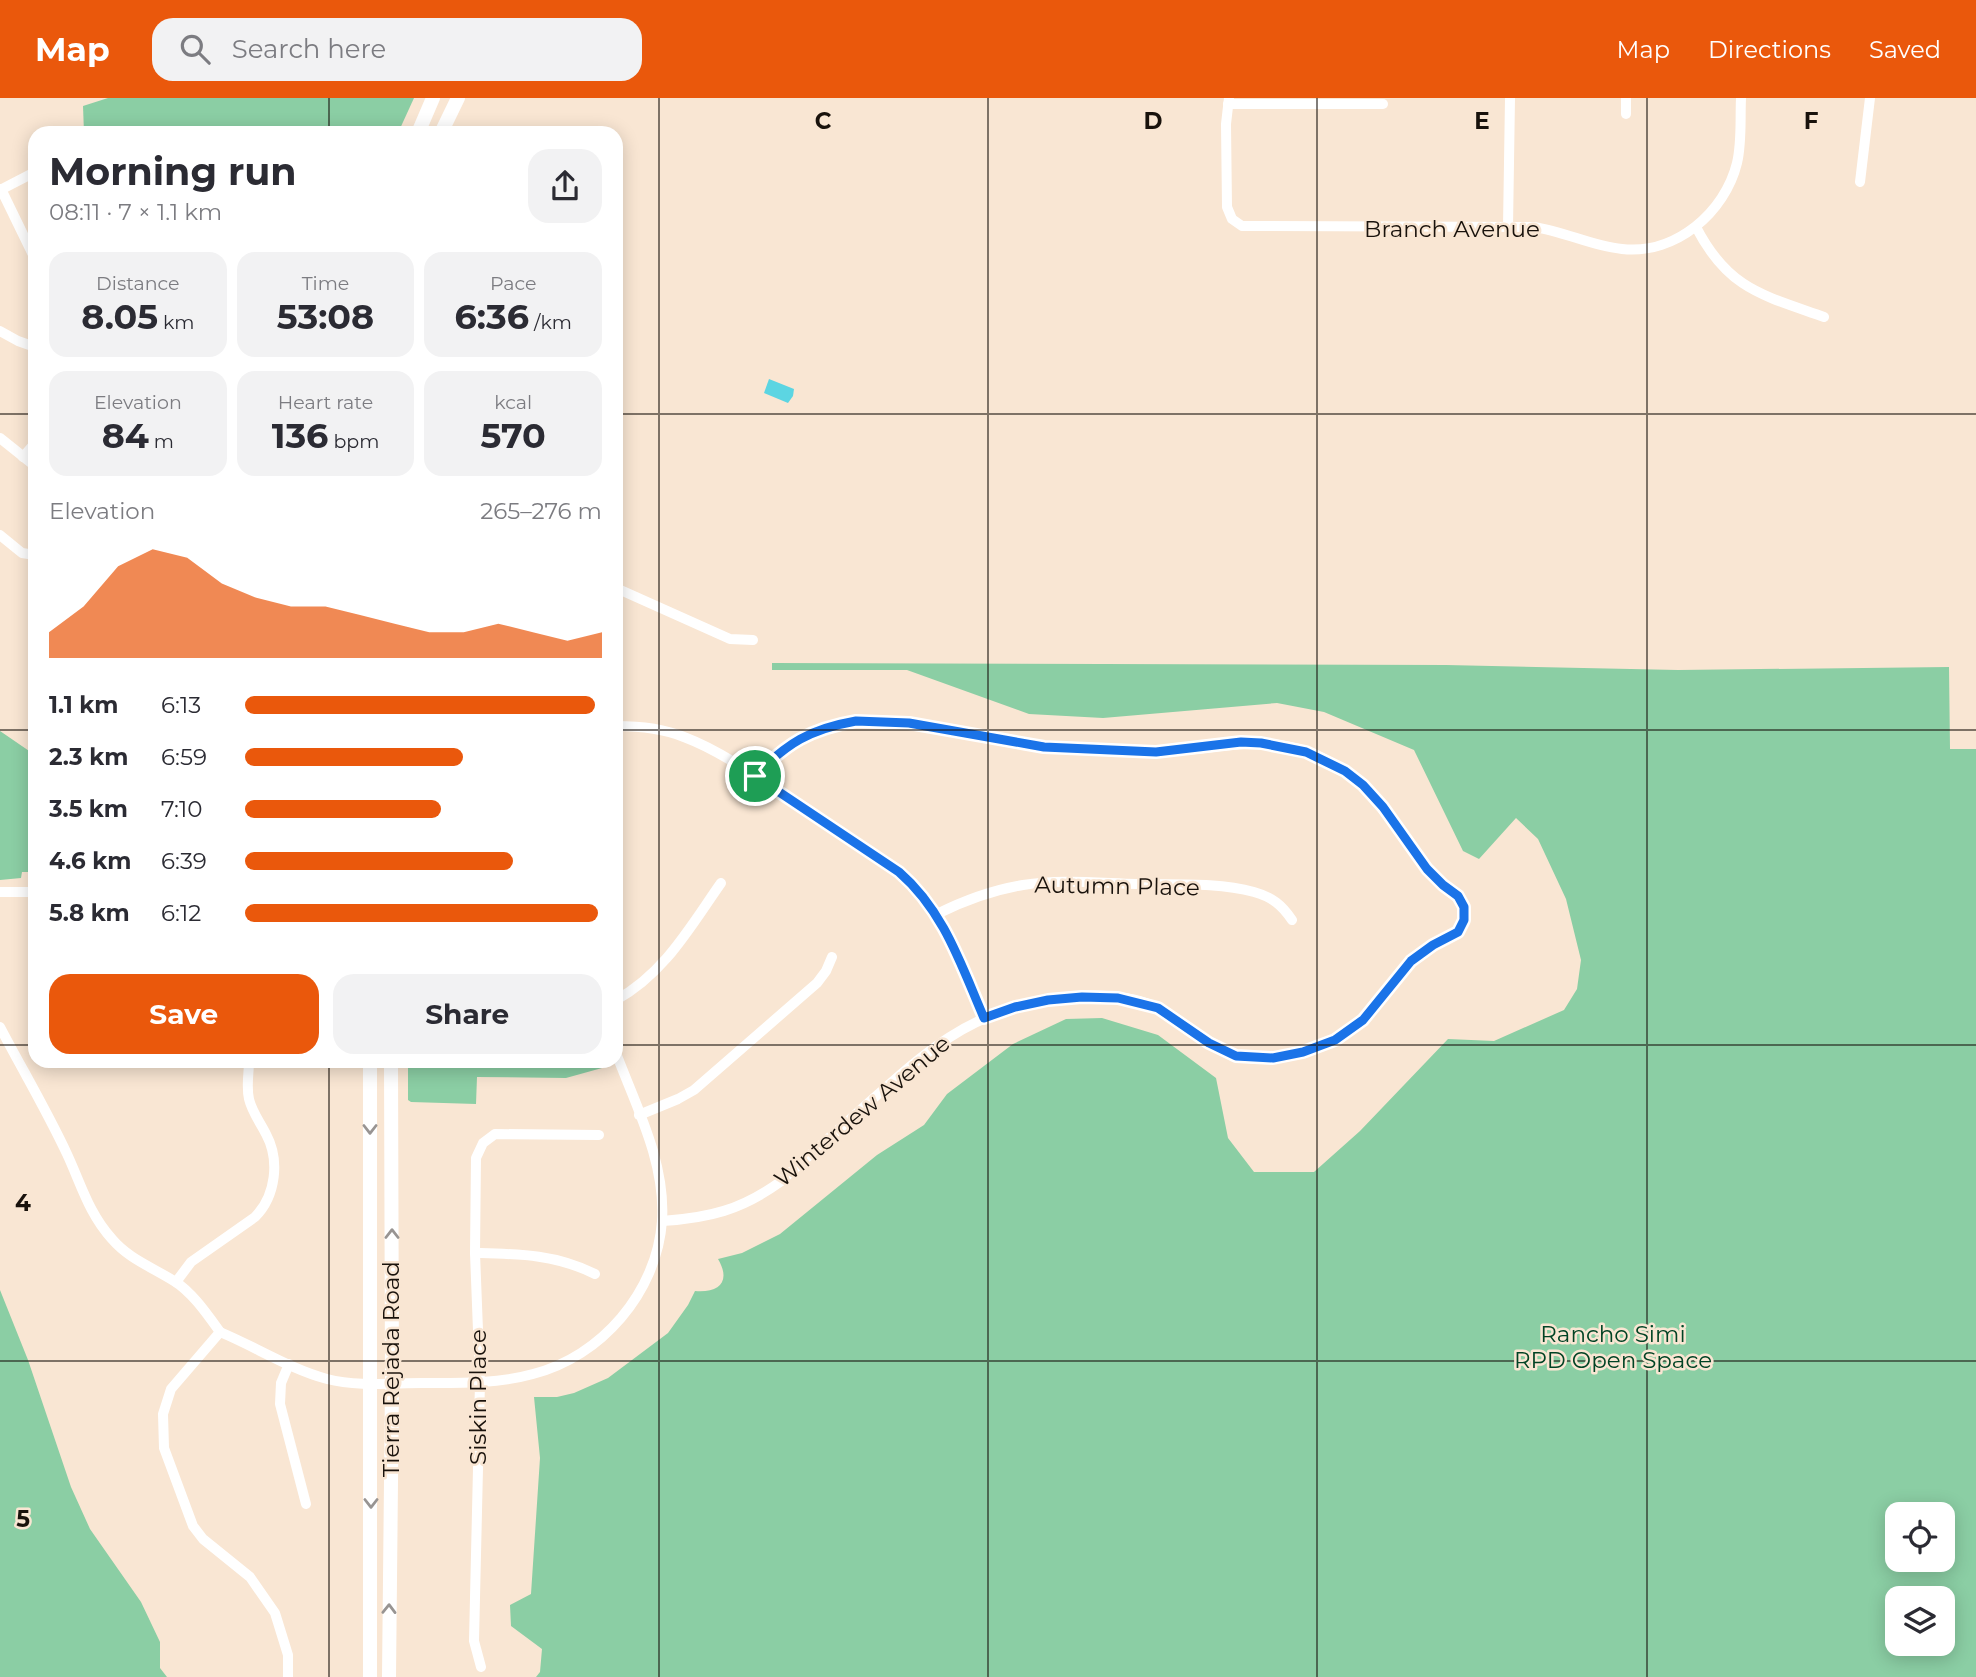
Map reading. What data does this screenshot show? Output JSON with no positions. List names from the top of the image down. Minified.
{"streets":{"main road":["Tierra Rejada Road"],"street":["Branch Avenue","Autumn Place","Winterdew Avenue","Siskin Place"]},"parks":["Rancho Simi RPD Open Space"],"page":{"header":"Map","search":"Search here","nav":["Map","Directions","Saved"],"heading":["Morning run","08:11 · 7 × 1.1 km"],"stats":[["Distance","8.05 km"],["Time","53:08"],["Pace","6:36 /km"],["Elevation","84 m"],["Heart rate","136 bpm"],["kcal","570"]],"chart":["Elevation","265–276 m"],"list":[{"name":"1.1 km","note":"6:13"},{"name":"2.3 km","note":"6:59"},{"name":"3.5 km","note":"7:10"},{"name":"4.6 km","note":"6:39"},{"name":"5.8 km","note":"6:12"}],"buttons":["Save","Share"]},"grid":{"columns":["C","D","E","F"],"rows":["4","5"]}}
